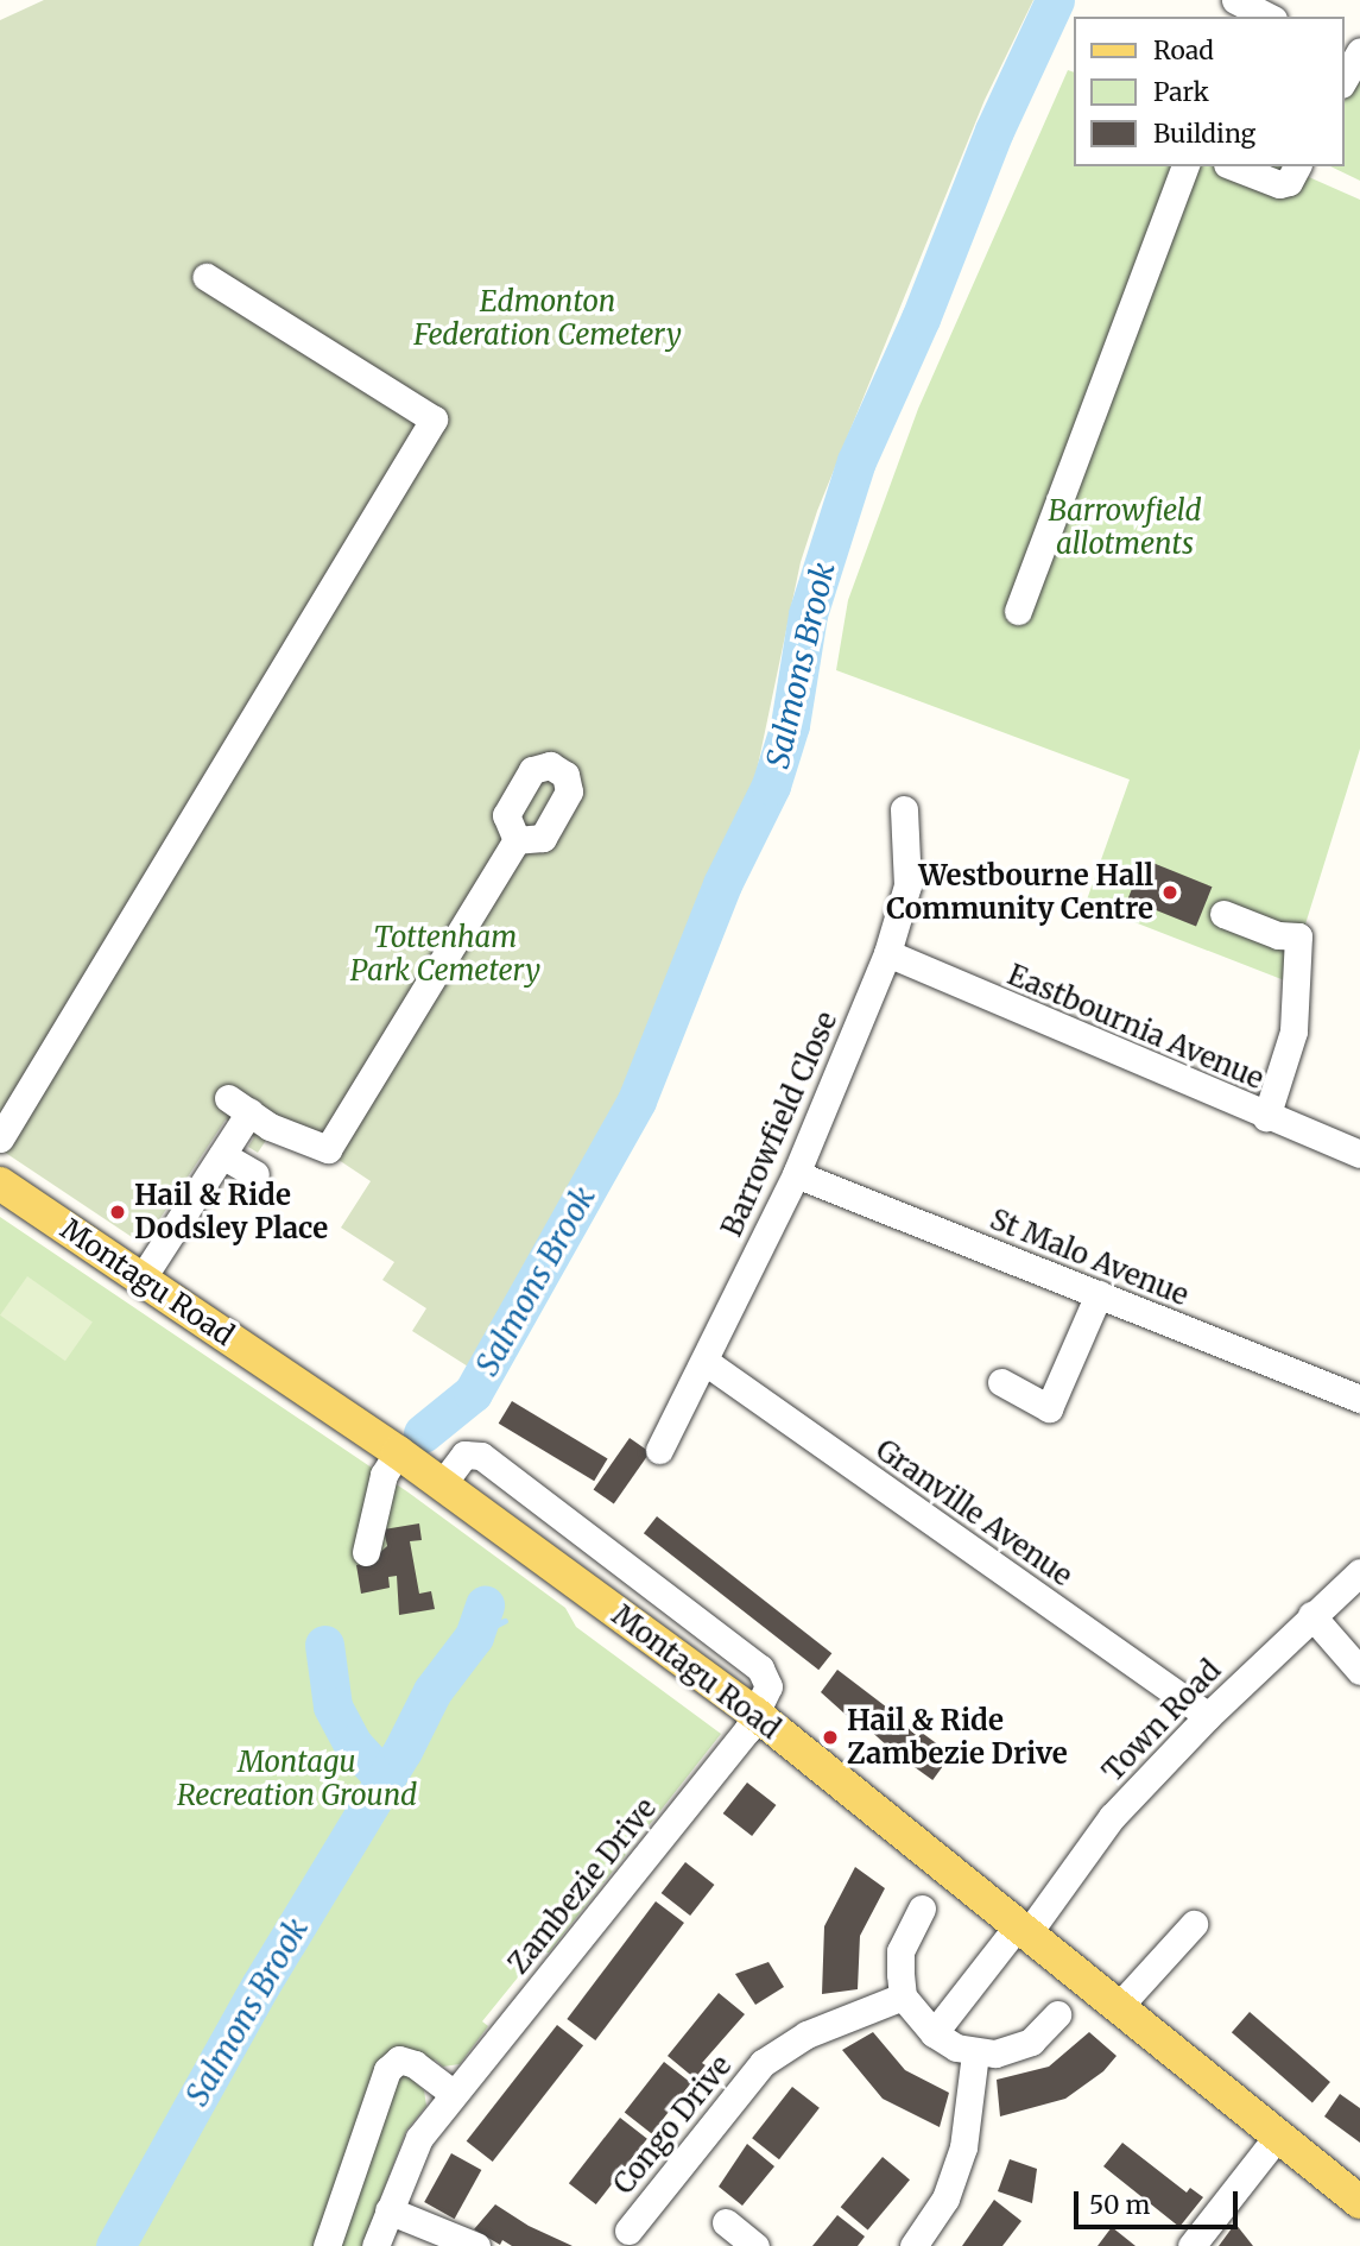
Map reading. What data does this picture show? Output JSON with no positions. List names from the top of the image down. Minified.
{"streets":{"main road":["Montagu Road"],"street":["Eastbournia Avenue","Barrowfield Close","St Malo Avenue","Granville Avenue","Town Road","Zambezie Drive","Congo Drive"]},"crossings":[["Eastbournia Avenue","Barrowfield Close"],["Barrowfield Close","St Malo Avenue"],["Barrowfield Close","Granville Avenue"],["Montagu Road","Town Road"],["Montagu Road","Zambezie Drive"],["Granville Avenue","Town Road"]],"water":["Salmons Brook"],"parks":["Edmonton Federation Cemetery","Barrowfield allotments","Tottenham Park Cemetery","Montagu Recreation Ground"],"places":["Westbourne Hall Community Centre","Hail & Ride Dodsley Place","Hail & Ride Zambezie Drive"],"legend":["Road","Park","Building"],"scale_bar":"50 m"}
